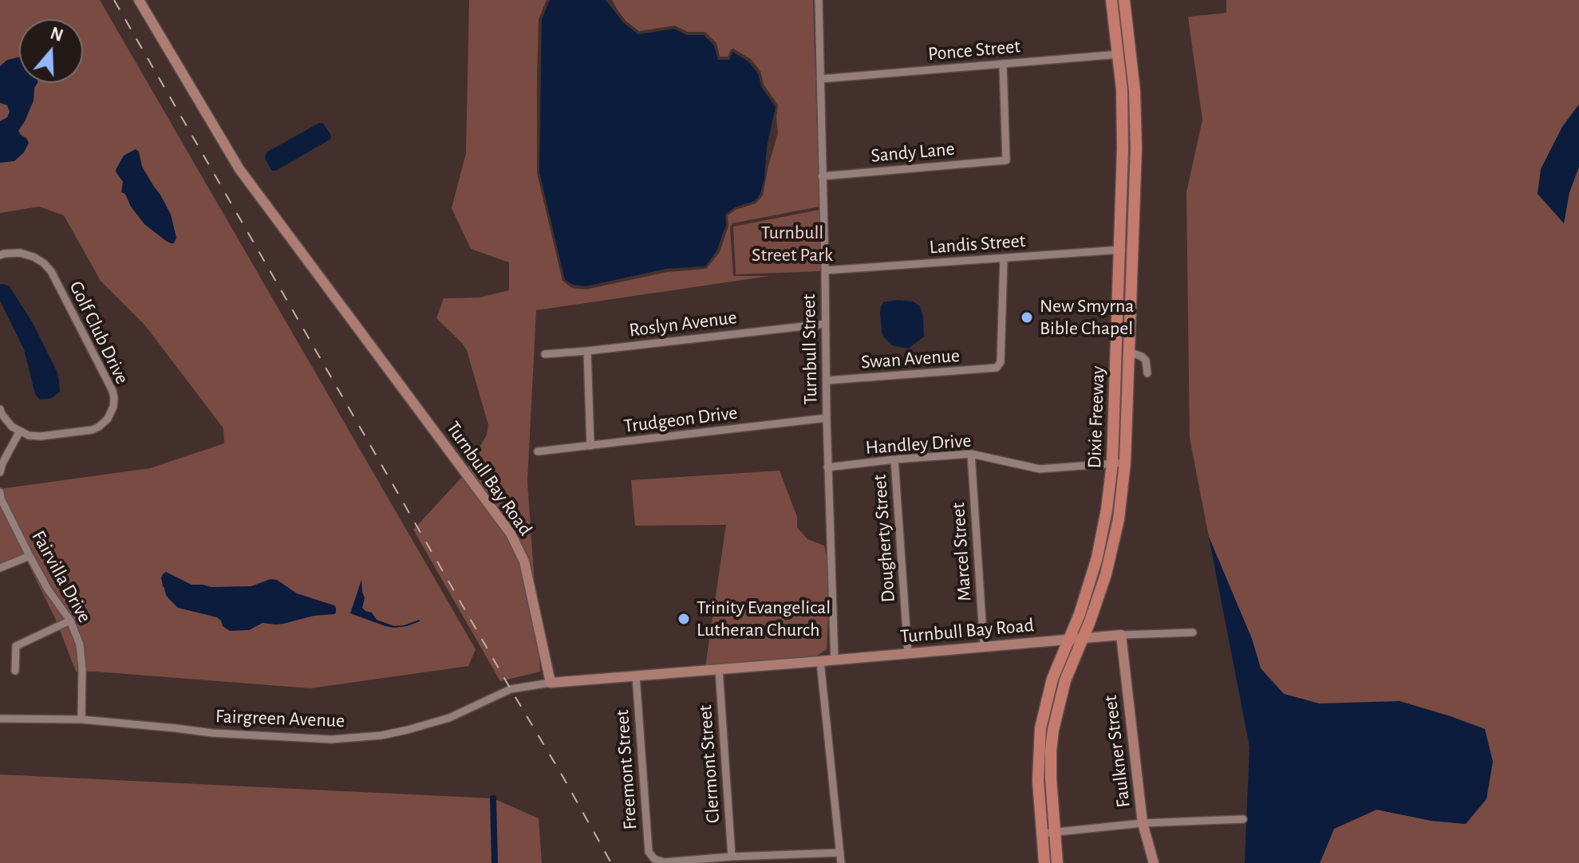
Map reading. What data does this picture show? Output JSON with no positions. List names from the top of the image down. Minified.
{"streets":{"main road":["Dixie Freeway"],"street":["Ponce Street","Sandy Lane","Landis Street","Roslyn Avenue","Golf Club Drive","Turnbull Street","Swan Avenue","Trudgeon Drive","Handley Drive","Turnbull Bay Road","Dougherty Street","Marcel Street","Fairvilla Drive","Fairgreen Avenue","Faulkner Street","Clermont Street","Freemont Street"]},"crossings":[["Ponce Street","Sandy Lane"],["Ponce Street","Turnbull Street"],["Ponce Street","Dixie Freeway"],["Sandy Lane","Turnbull Street"],["Landis Street","Turnbull Street"],["Landis Street","Swan Avenue"],["Landis Street","Dixie Freeway"],["Roslyn Avenue","Turnbull Street"],["Turnbull Street","Swan Avenue"],["Turnbull Street","Trudgeon Drive"],["Turnbull Street","Handley Drive"],["Turnbull Street","Turnbull Bay Road"],["Dixie Freeway","Handley Drive"],["Dixie Freeway","Turnbull Bay Road"],["Handley Drive","Dougherty Street"],["Handley Drive","Marcel Street"],["Turnbull Bay Road","Dougherty Street"],["Turnbull Bay Road","Marcel Street"],["Turnbull Bay Road","Fairgreen Avenue"],["Turnbull Bay Road","Faulkner Street"],["Turnbull Bay Road","Clermont Street"],["Turnbull Bay Road","Freemont Street"],["Fairvilla Drive","Fairgreen Avenue"],["Clermont Street","Freemont Street"]],"parks":["Turnbull Street Park"],"places":["New Smyrna Bible Chapel","Trinity Evangelical Lutheran Church"],"north":"top"}
